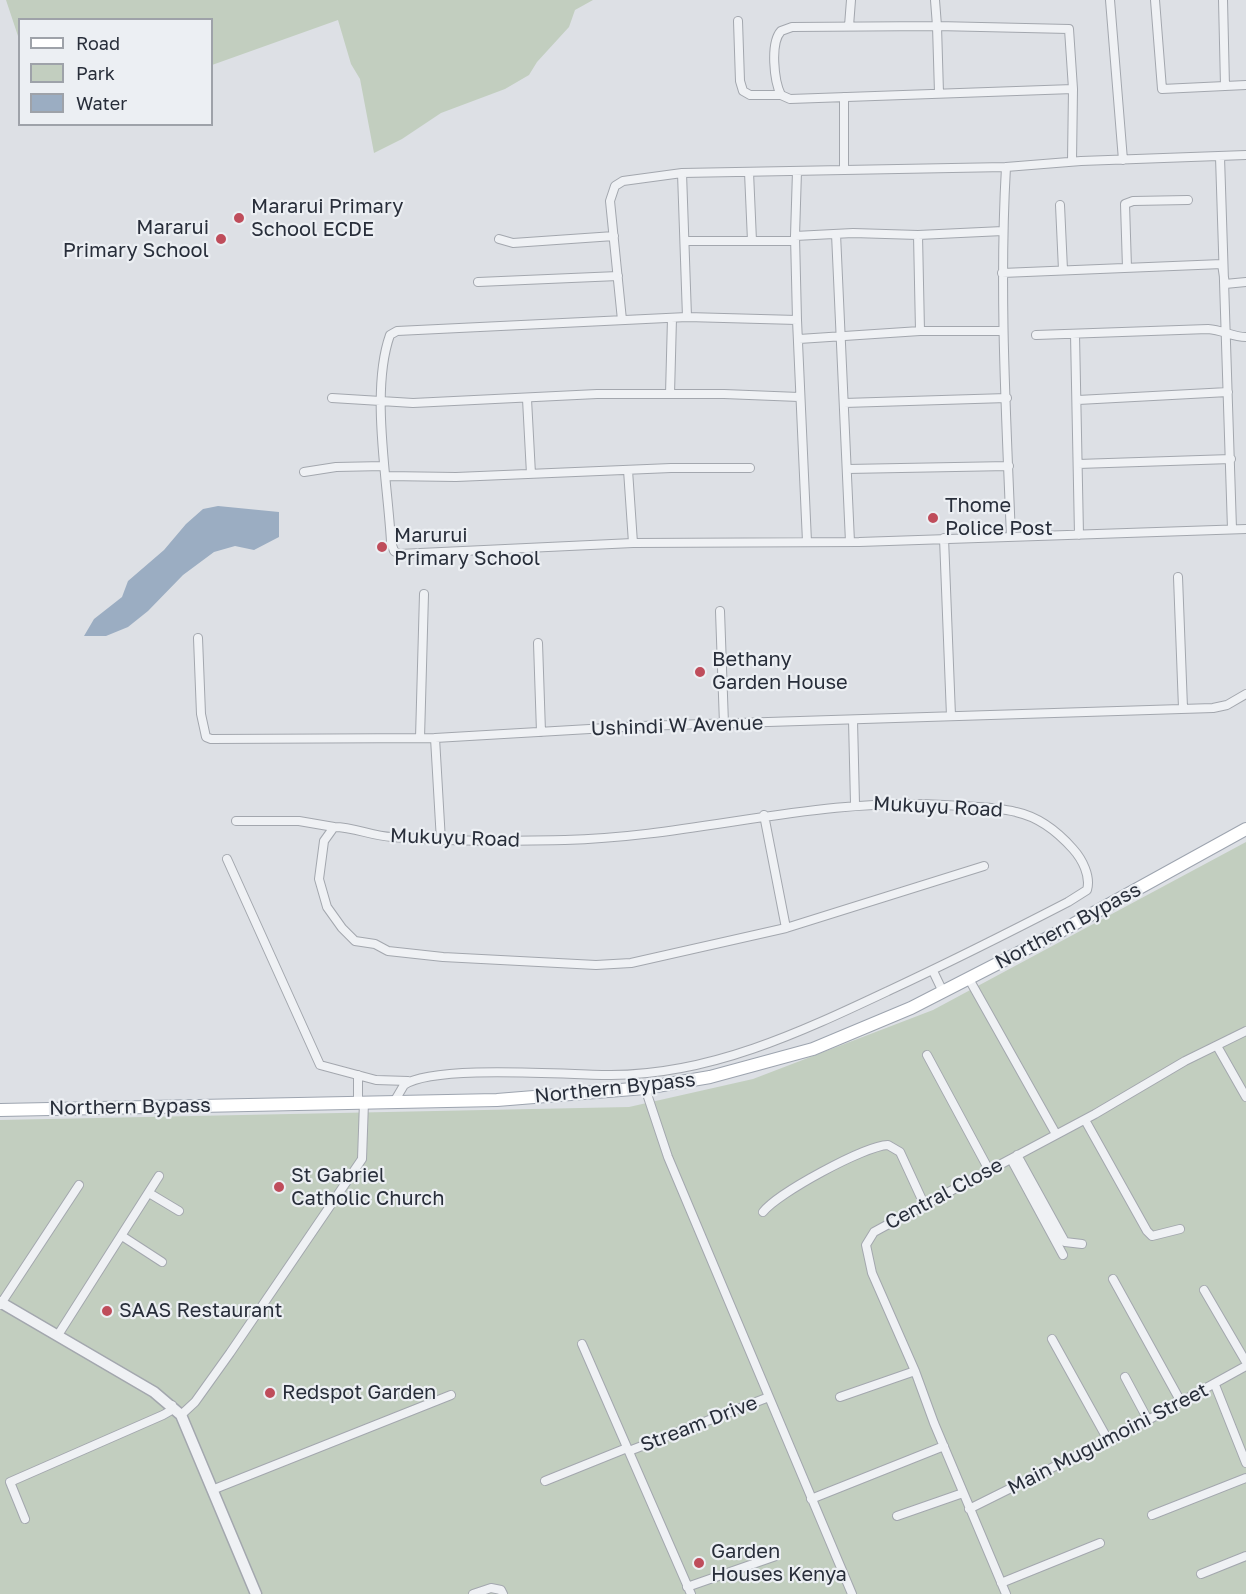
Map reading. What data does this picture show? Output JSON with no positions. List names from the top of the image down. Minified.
{"streets":{"main road":["Northern Bypass"],"street":["Ushindi W Avenue","Mukuyu Road","Central Close","Stream Drive","Main Mugumoini Street"]},"crossings":[["Central Close","Main Mugumoini Street"]],"places":["Mararui Primary School ECDE","Mararui Primary School","Thome Police Post","Marurui Primary School","Bethany Garden House","St Gabriel Catholic Church","SAAS Restaurant","Redspot Garden","Garden Houses Kenya"],"legend":["Road","Park","Water"]}
